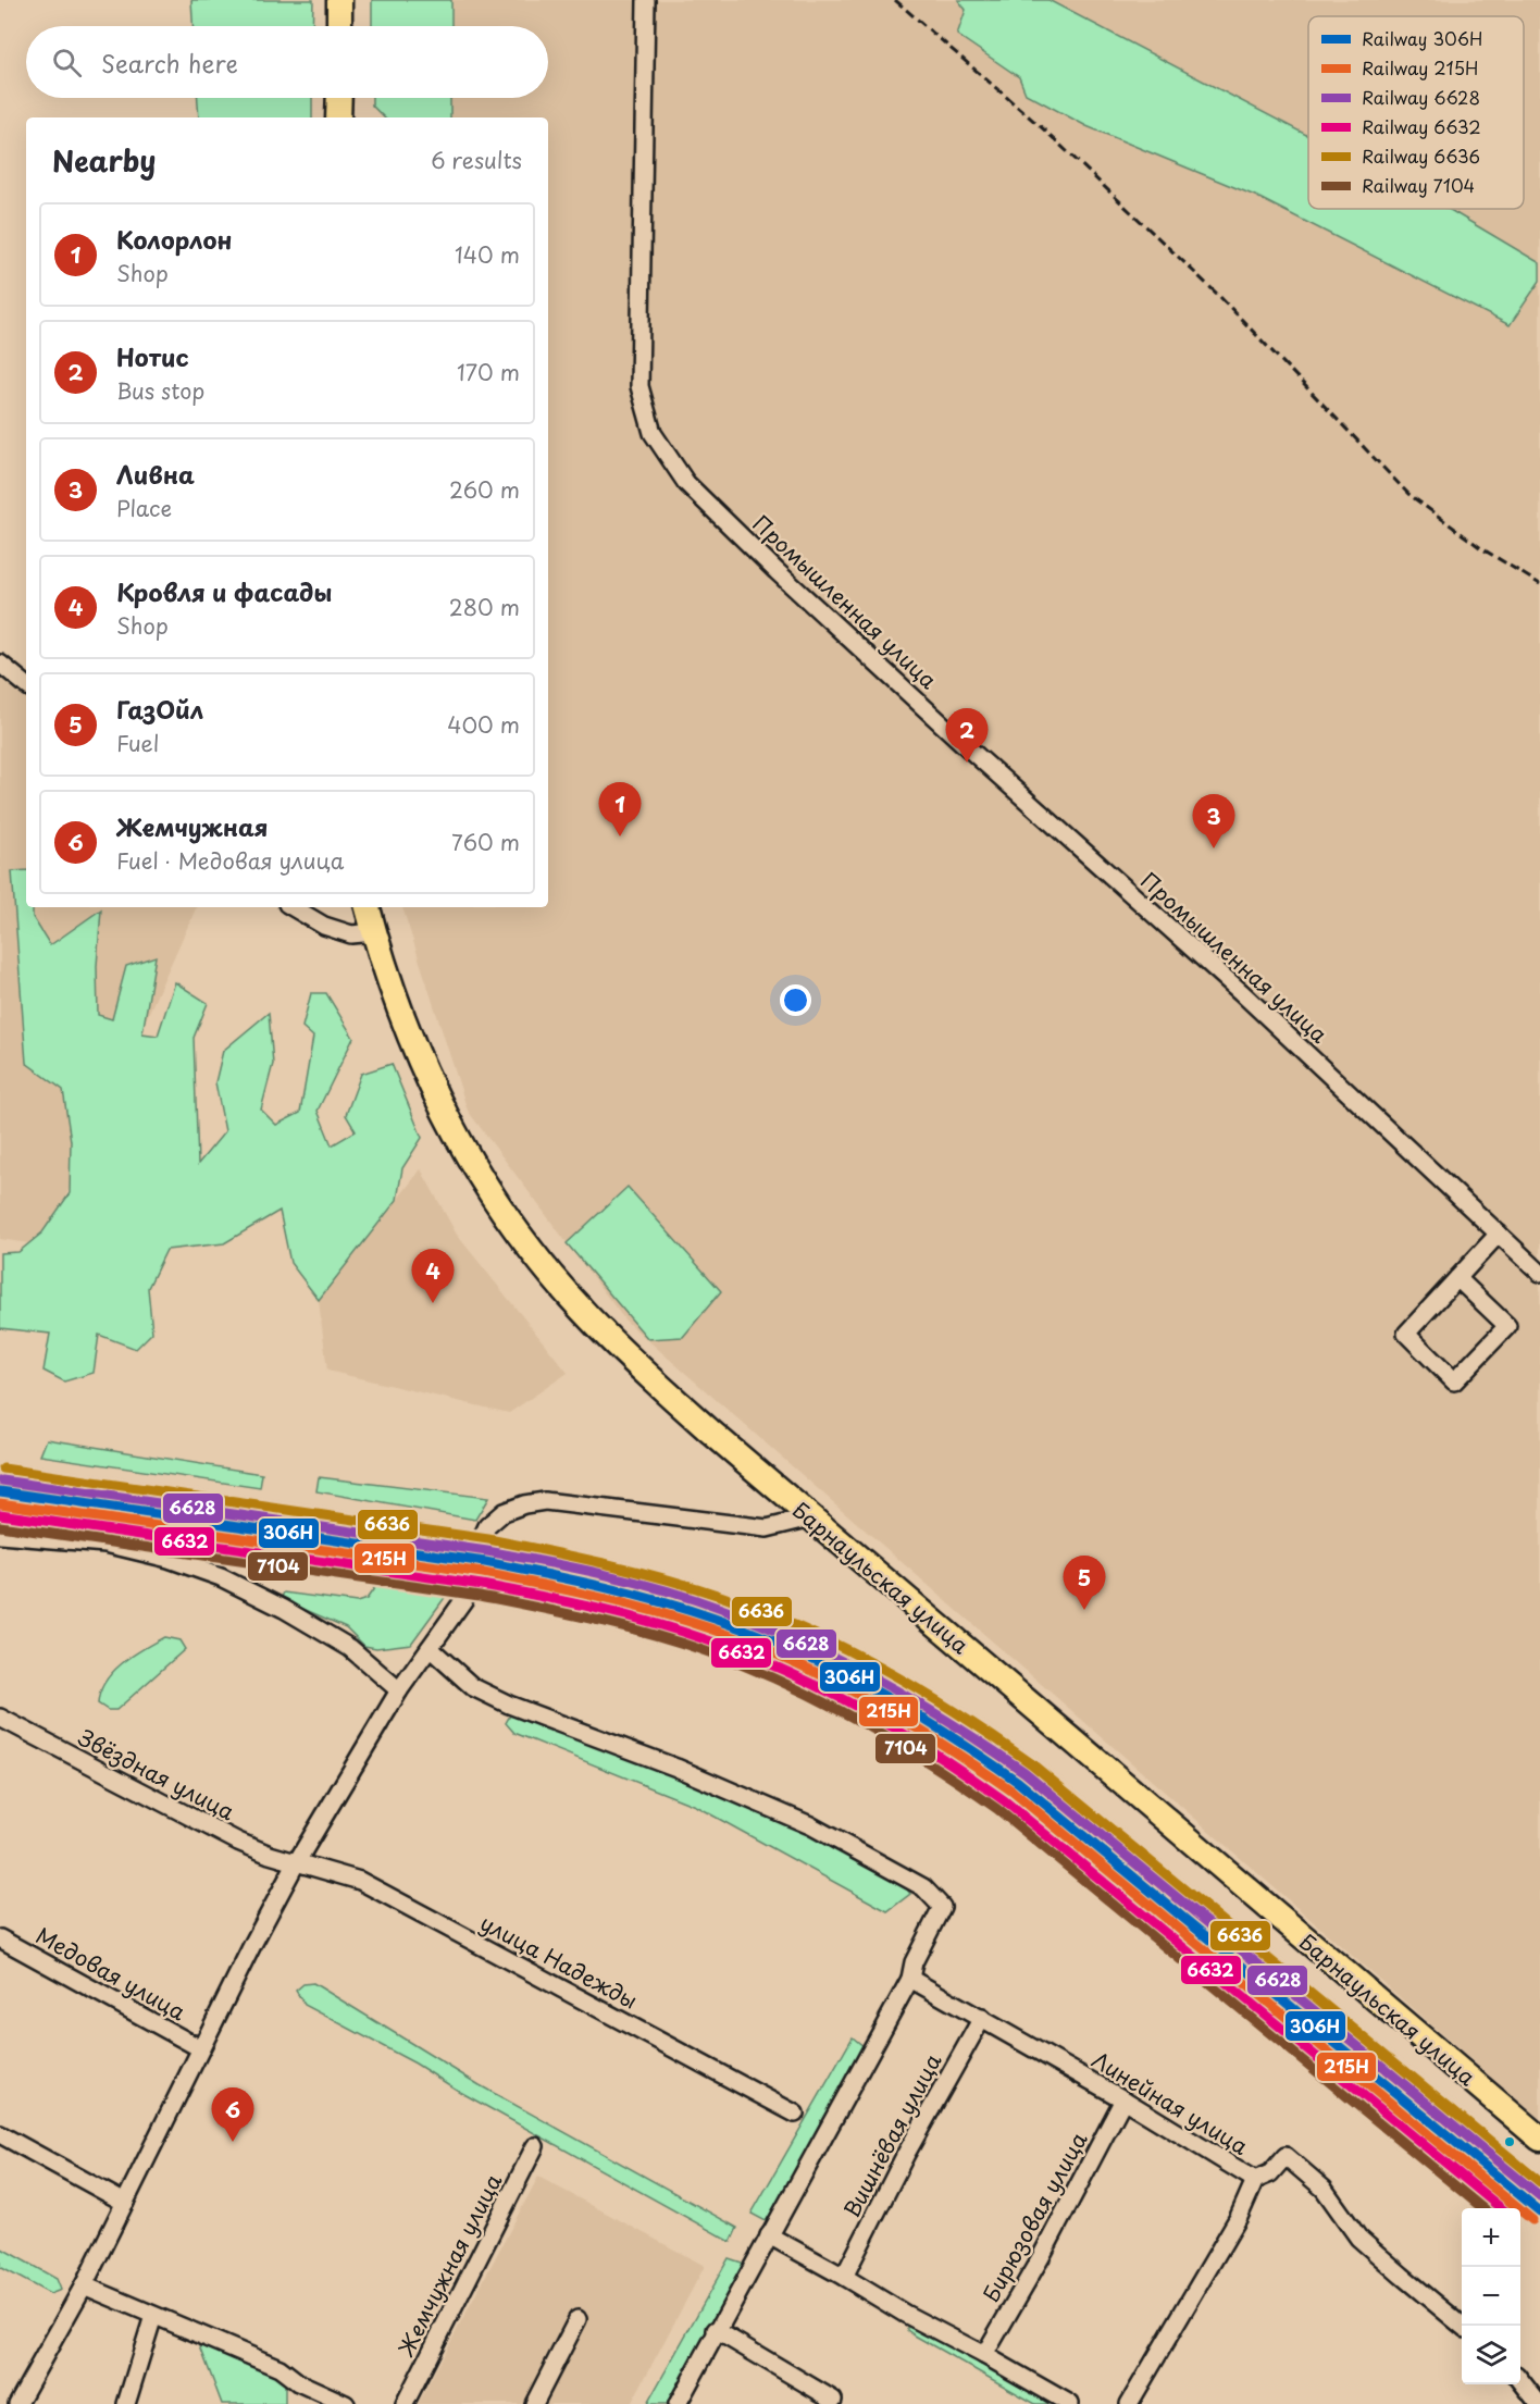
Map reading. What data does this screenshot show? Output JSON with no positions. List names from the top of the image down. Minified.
{"streets":{"highway":["Барнаульская улица"],"street":["Промышленная улица","Звёздная улица","улица Надежды","Медовая улица","Линейная улица","Вишнёвая улица","Бирюзовая улица","Жемчужная улица"]},"crossings":[["Звёздная улица","улица Надежды"],["Линейная улица","Вишнёвая улица"],["Линейная улица","Бирюзовая улица"]],"lines":["rail line 6636","rail line 6628","rail line 306Н","rail line 215Н","rail line 6632","rail line 7104"],"legend":["Railway 306Н","Railway 215Н","Railway 6628","Railway 6632","Railway 6636","Railway 7104"],"page":{"search":"Search here","heading":["Nearby","6 results"],"list":[{"mark":"1","name":"Колорлон","note":"Shop","value":"140 m"},{"mark":"2","name":"Нотис","note":"Bus stop","value":"170 m"},{"mark":"3","name":"Ливна","note":"Place","value":"260 m"},{"mark":"4","name":"Кровля и фасады","note":"Shop","value":"280 m"},{"mark":"5","name":"ГазОйл","note":"Fuel","value":"400 m"},{"mark":"6","name":"Жемчужная","note":"Fuel · Медовая улица","value":"760 m"}],"pins":["2","1","3","4","5","6"],"map_buttons":["+","−"]}}
